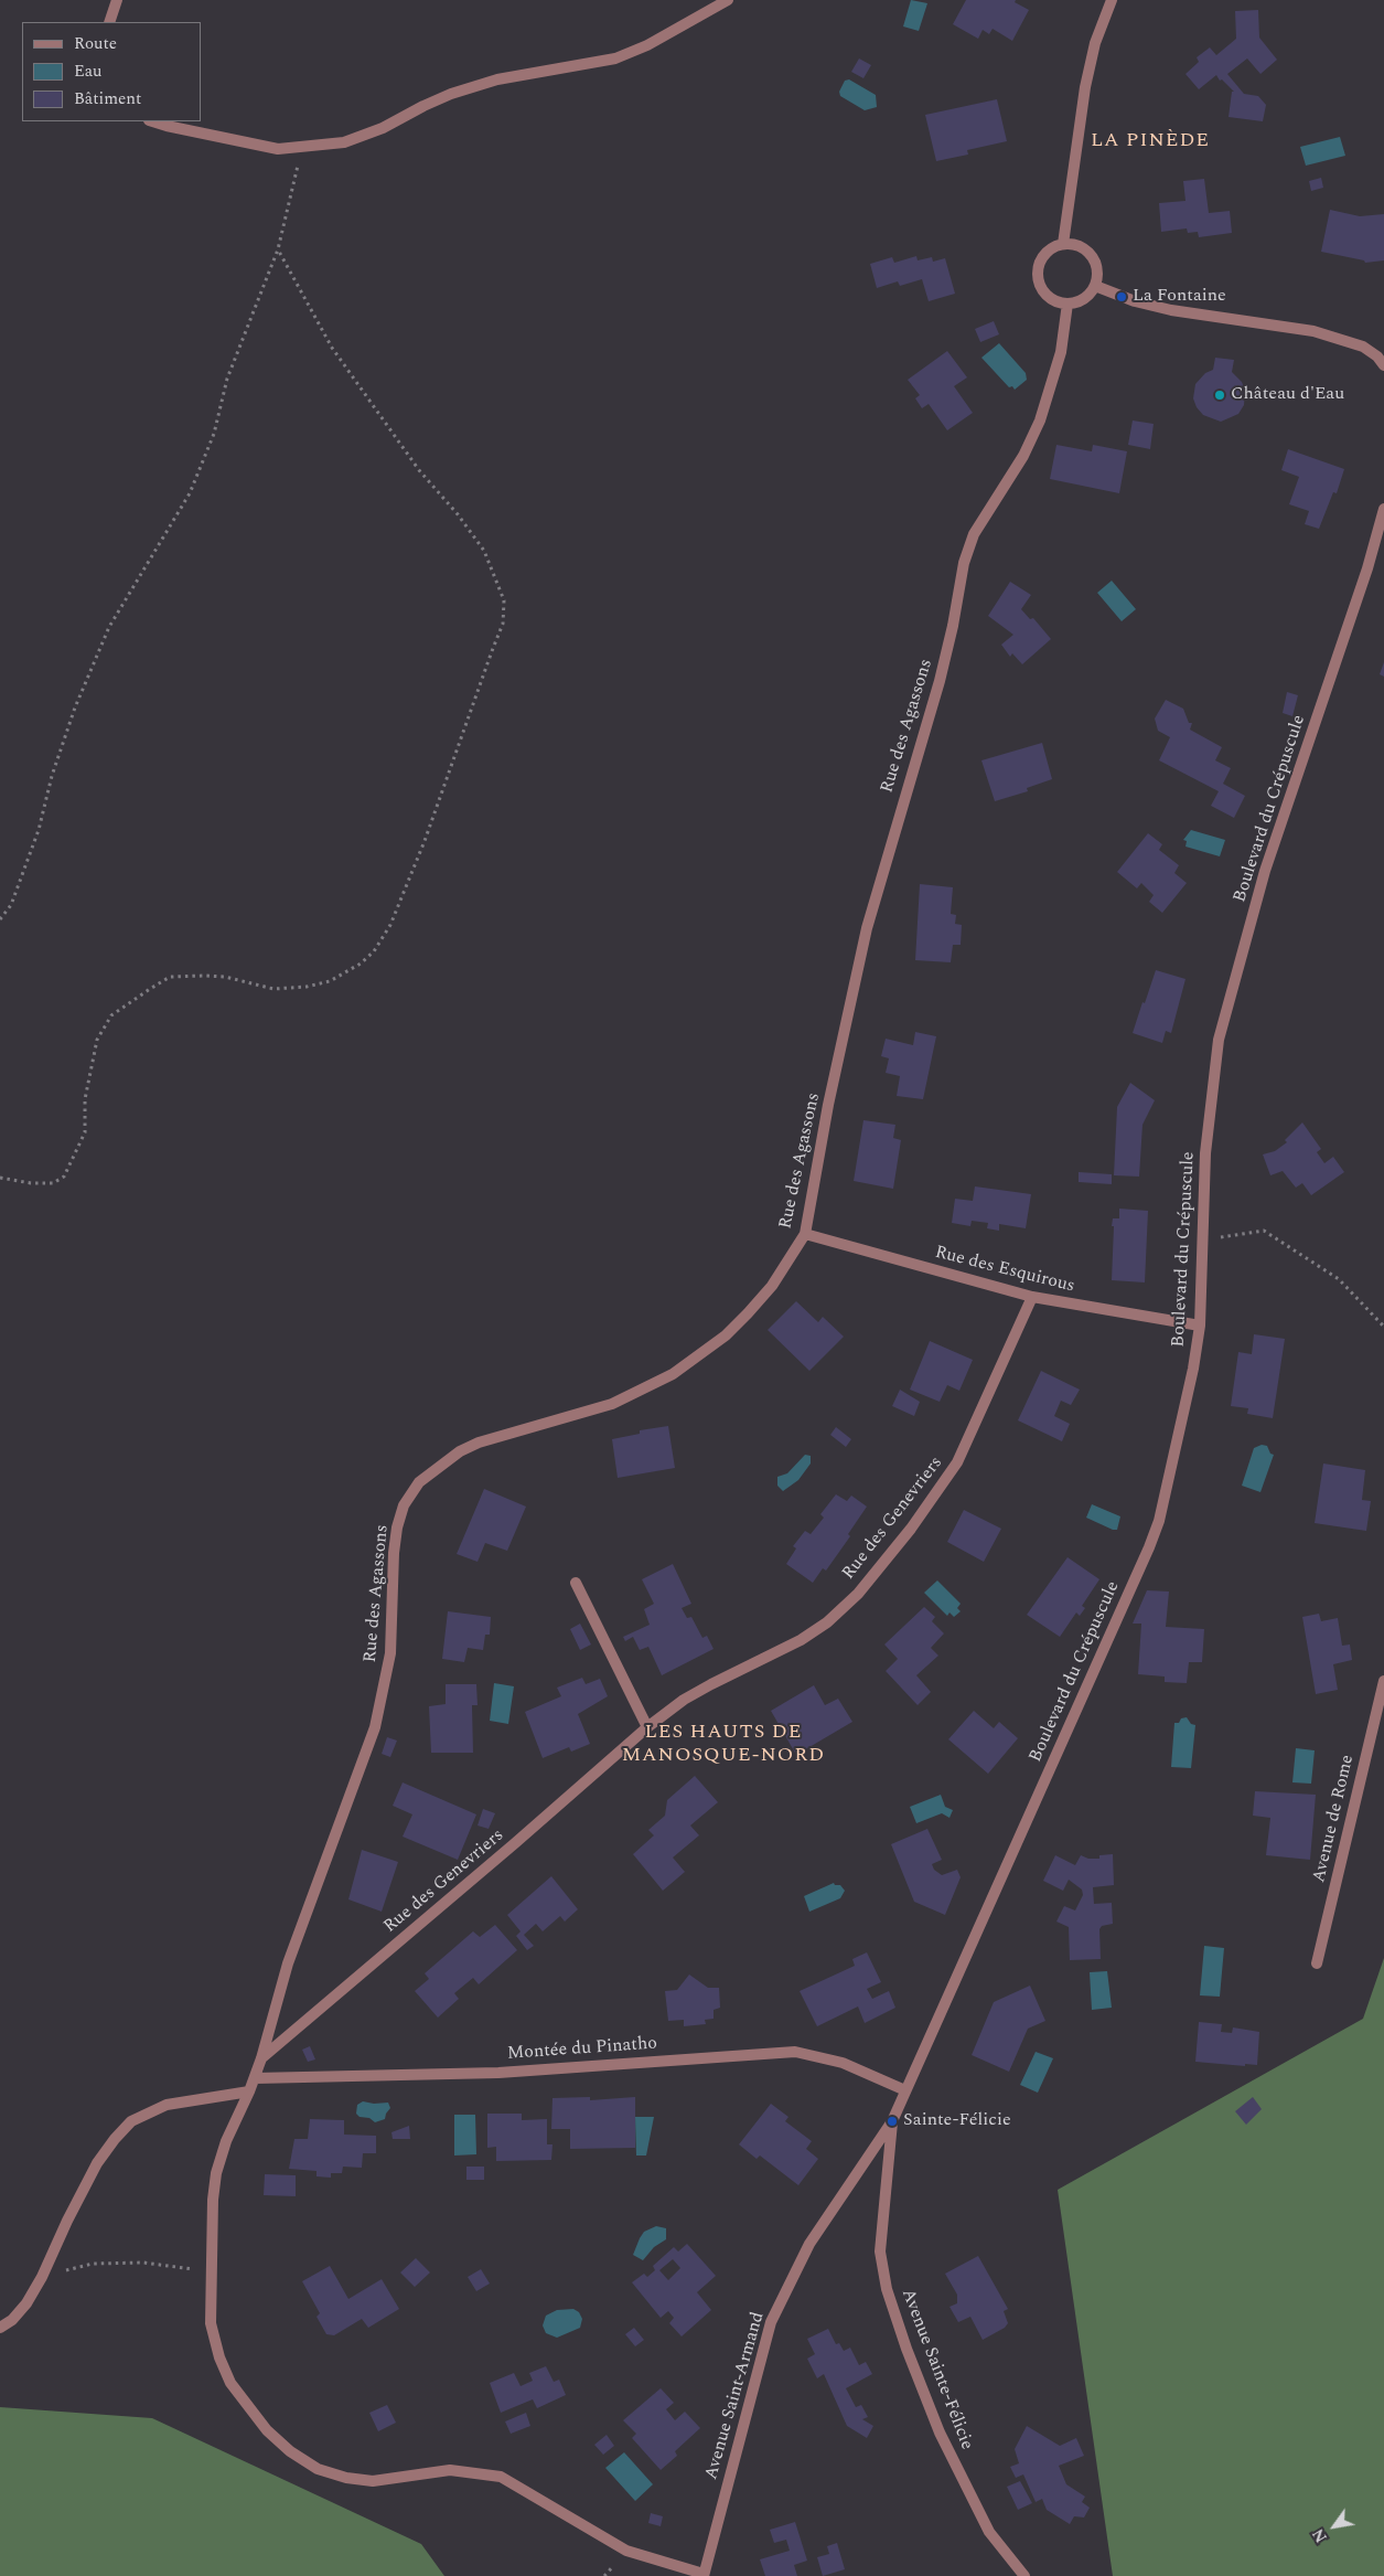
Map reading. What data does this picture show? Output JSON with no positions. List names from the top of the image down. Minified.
{"streets":{"street":["Rue des Agassons","Boulevard du Crépuscule","Rue des Esquirous","Rue des Genevriers","Avenue de Rome","Montée du Pinatho","Avenue Sainte-Félicie","Avenue Saint-Armand"]},"crossings":[["Rue des Agassons","Rue des Esquirous"],["Rue des Agassons","Rue des Genevriers"],["Rue des Agassons","Montée du Pinatho"],["Rue des Agassons","Avenue Saint-Armand"],["Boulevard du Crépuscule","Rue des Esquirous"],["Boulevard du Crépuscule","Montée du Pinatho"],["Boulevard du Crépuscule","Avenue Sainte-Félicie"],["Boulevard du Crépuscule","Avenue Saint-Armand"],["Rue des Esquirous","Rue des Genevriers"],["Avenue Sainte-Félicie","Avenue Saint-Armand"]],"districts":["LA PINÈDE","LES HAUTS DE MANOSQUE-NORD"],"places":["La Fontaine","Château d'Eau","Sainte-Félicie"],"legend":["Route","Eau","Bâtiment"],"north":"bottom left"}
